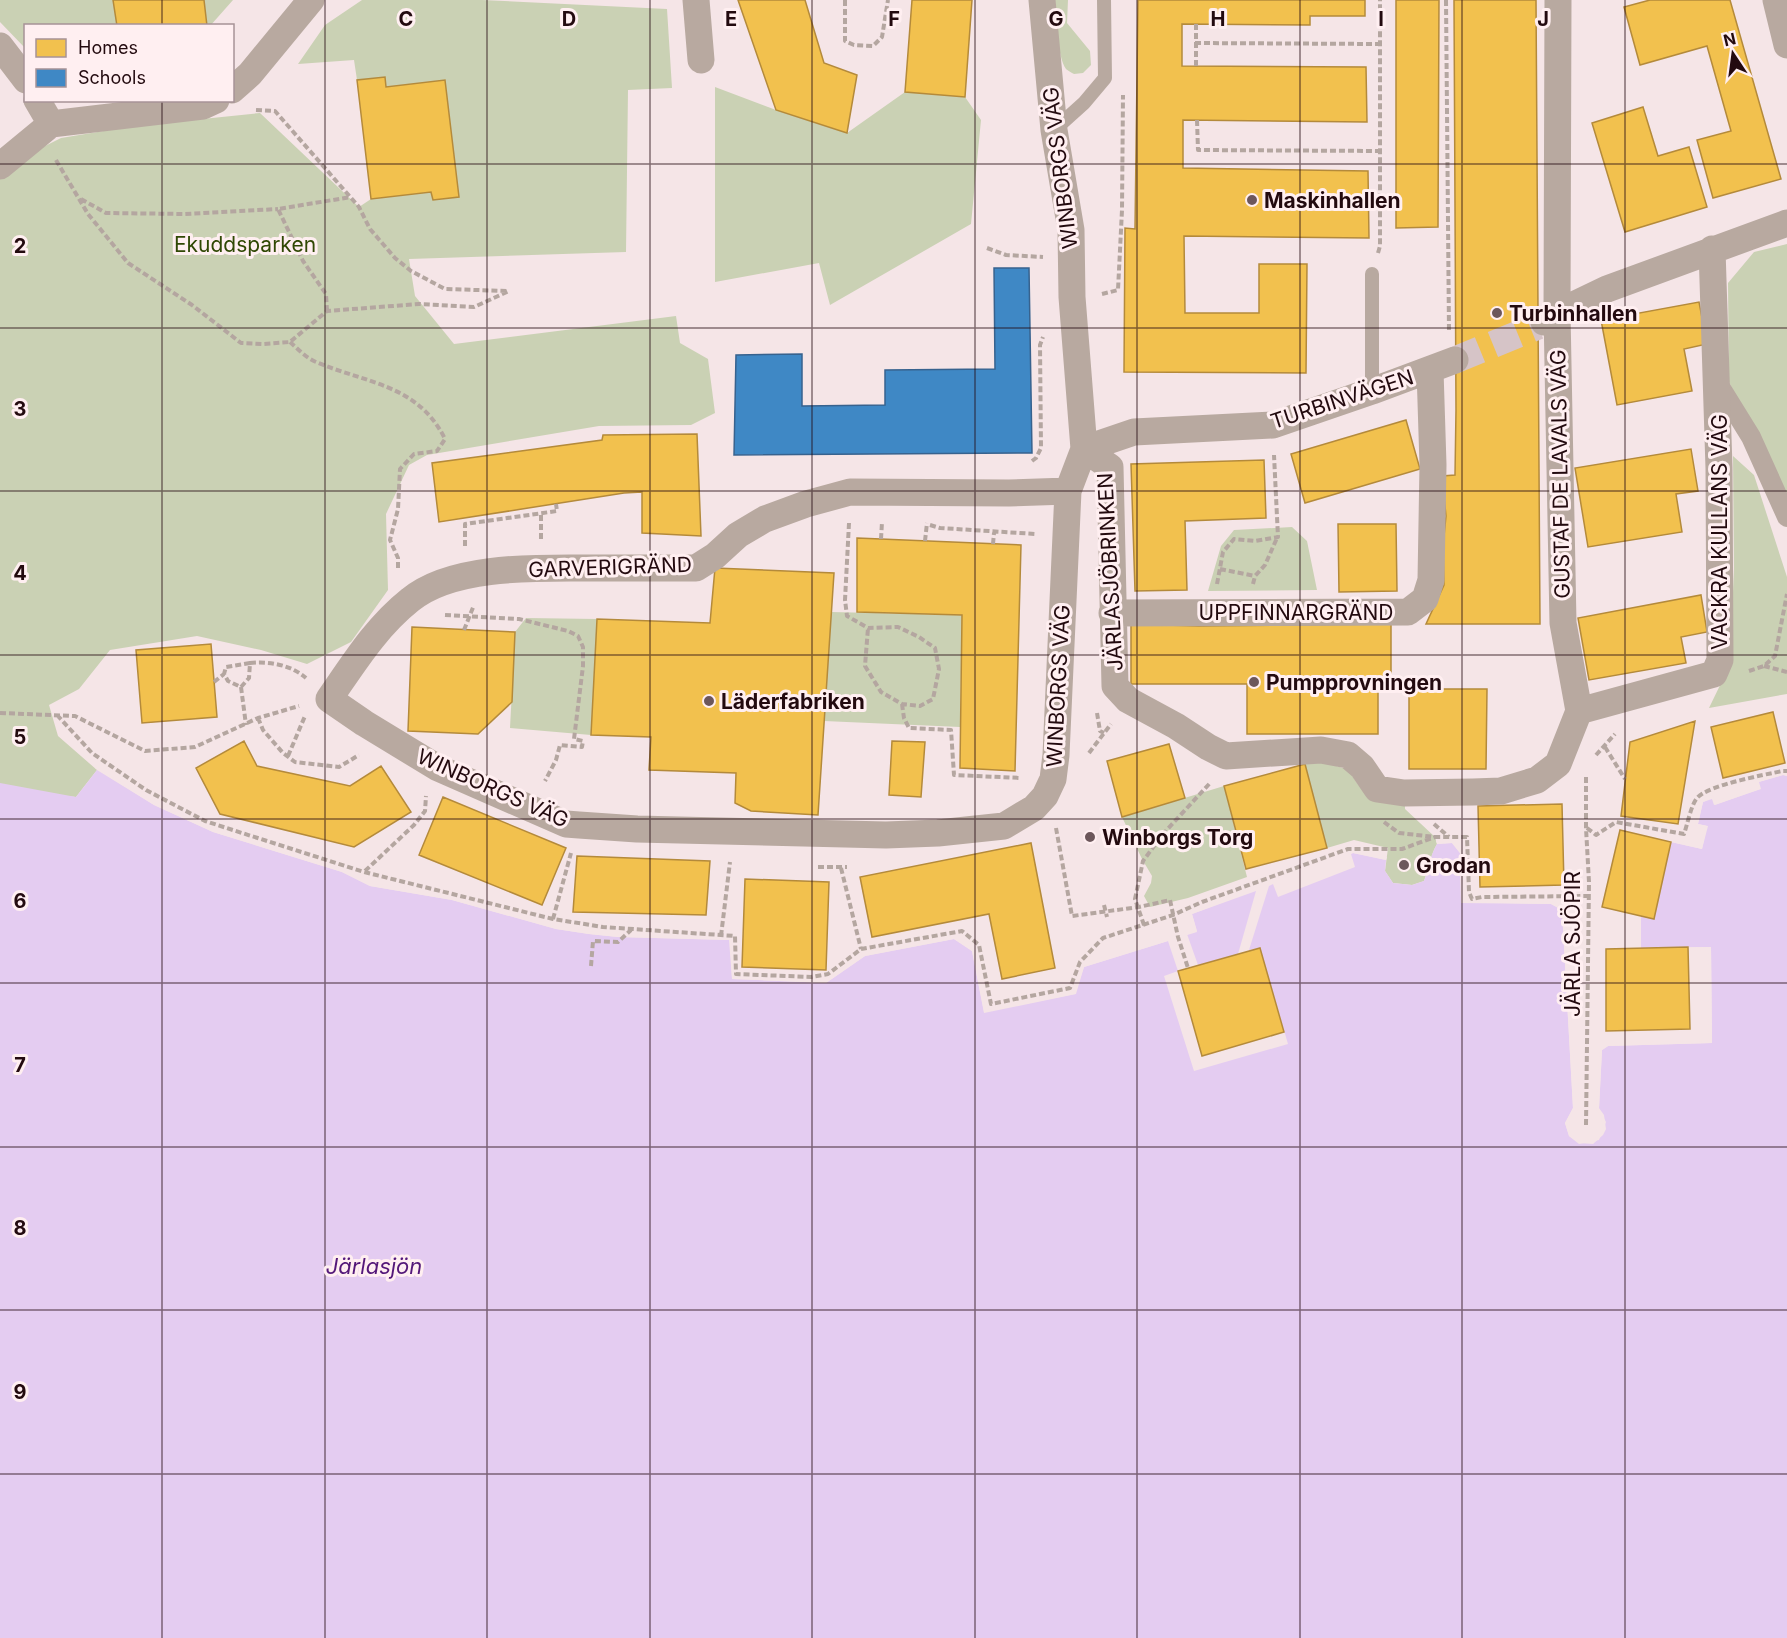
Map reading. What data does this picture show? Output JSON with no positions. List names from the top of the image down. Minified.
{"streets":{"street":["WINBORGS VÄG","TURBINVÄGEN","GUSTAF DE LAVALS VÄG","VACKRA KULLANS VÄG","GARVERIGRÄND","JÄRLASJÖBRINKEN","UPPFINNARGRÄND"],"path":["JÄRLA SJÖPIR"]},"crossings":[["WINBORGS VÄG","TURBINVÄGEN"],["WINBORGS VÄG","GARVERIGRÄND"],["WINBORGS VÄG","JÄRLASJÖBRINKEN"],["TURBINVÄGEN","JÄRLASJÖBRINKEN"],["TURBINVÄGEN","UPPFINNARGRÄND"],["GUSTAF DE LAVALS VÄG","VACKRA KULLANS VÄG"],["JÄRLASJÖBRINKEN","UPPFINNARGRÄND"]],"water":["Järlasjön"],"parks":["Ekuddsparken"],"places":["Maskinhallen","Turbinhallen","Pumpprovningen","Läderfabriken","Winborgs Torg","Grodan"],"legend":["Homes","Schools"],"north":"top","grid":{"columns":["C","D","E","F","G","H","I","J"],"rows":["2","3","4","5","6","7","8","9"]}}
